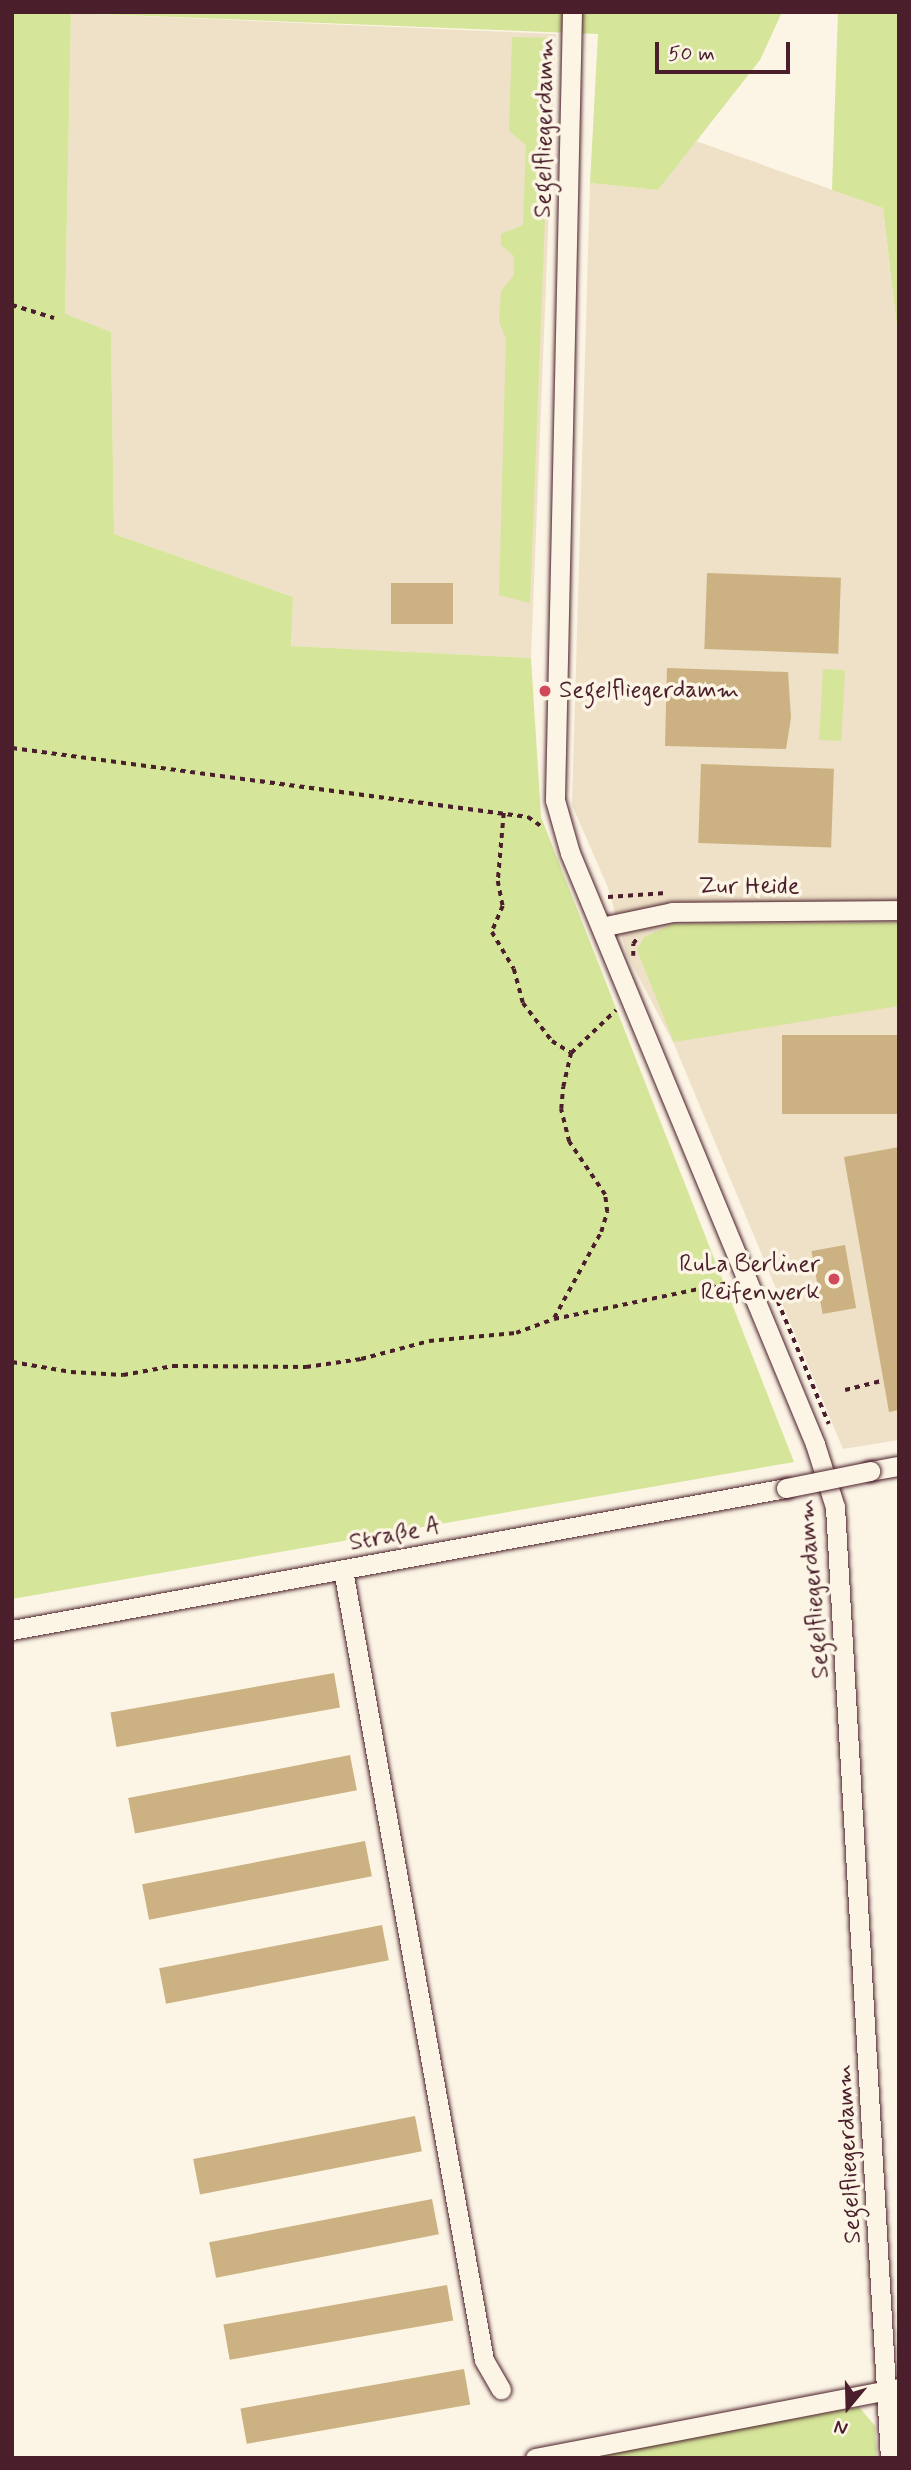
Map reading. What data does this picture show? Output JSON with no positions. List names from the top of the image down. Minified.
{"streets":{"street":["Segelfliegerdamm","Zur Heide","Straße A"]},"crossings":[["Segelfliegerdamm","Zur Heide"]],"places":["Segelfliegerdamm","RuLa Berliner Reifenwerk"],"scale_bar":"50 m","north":"bottom"}
